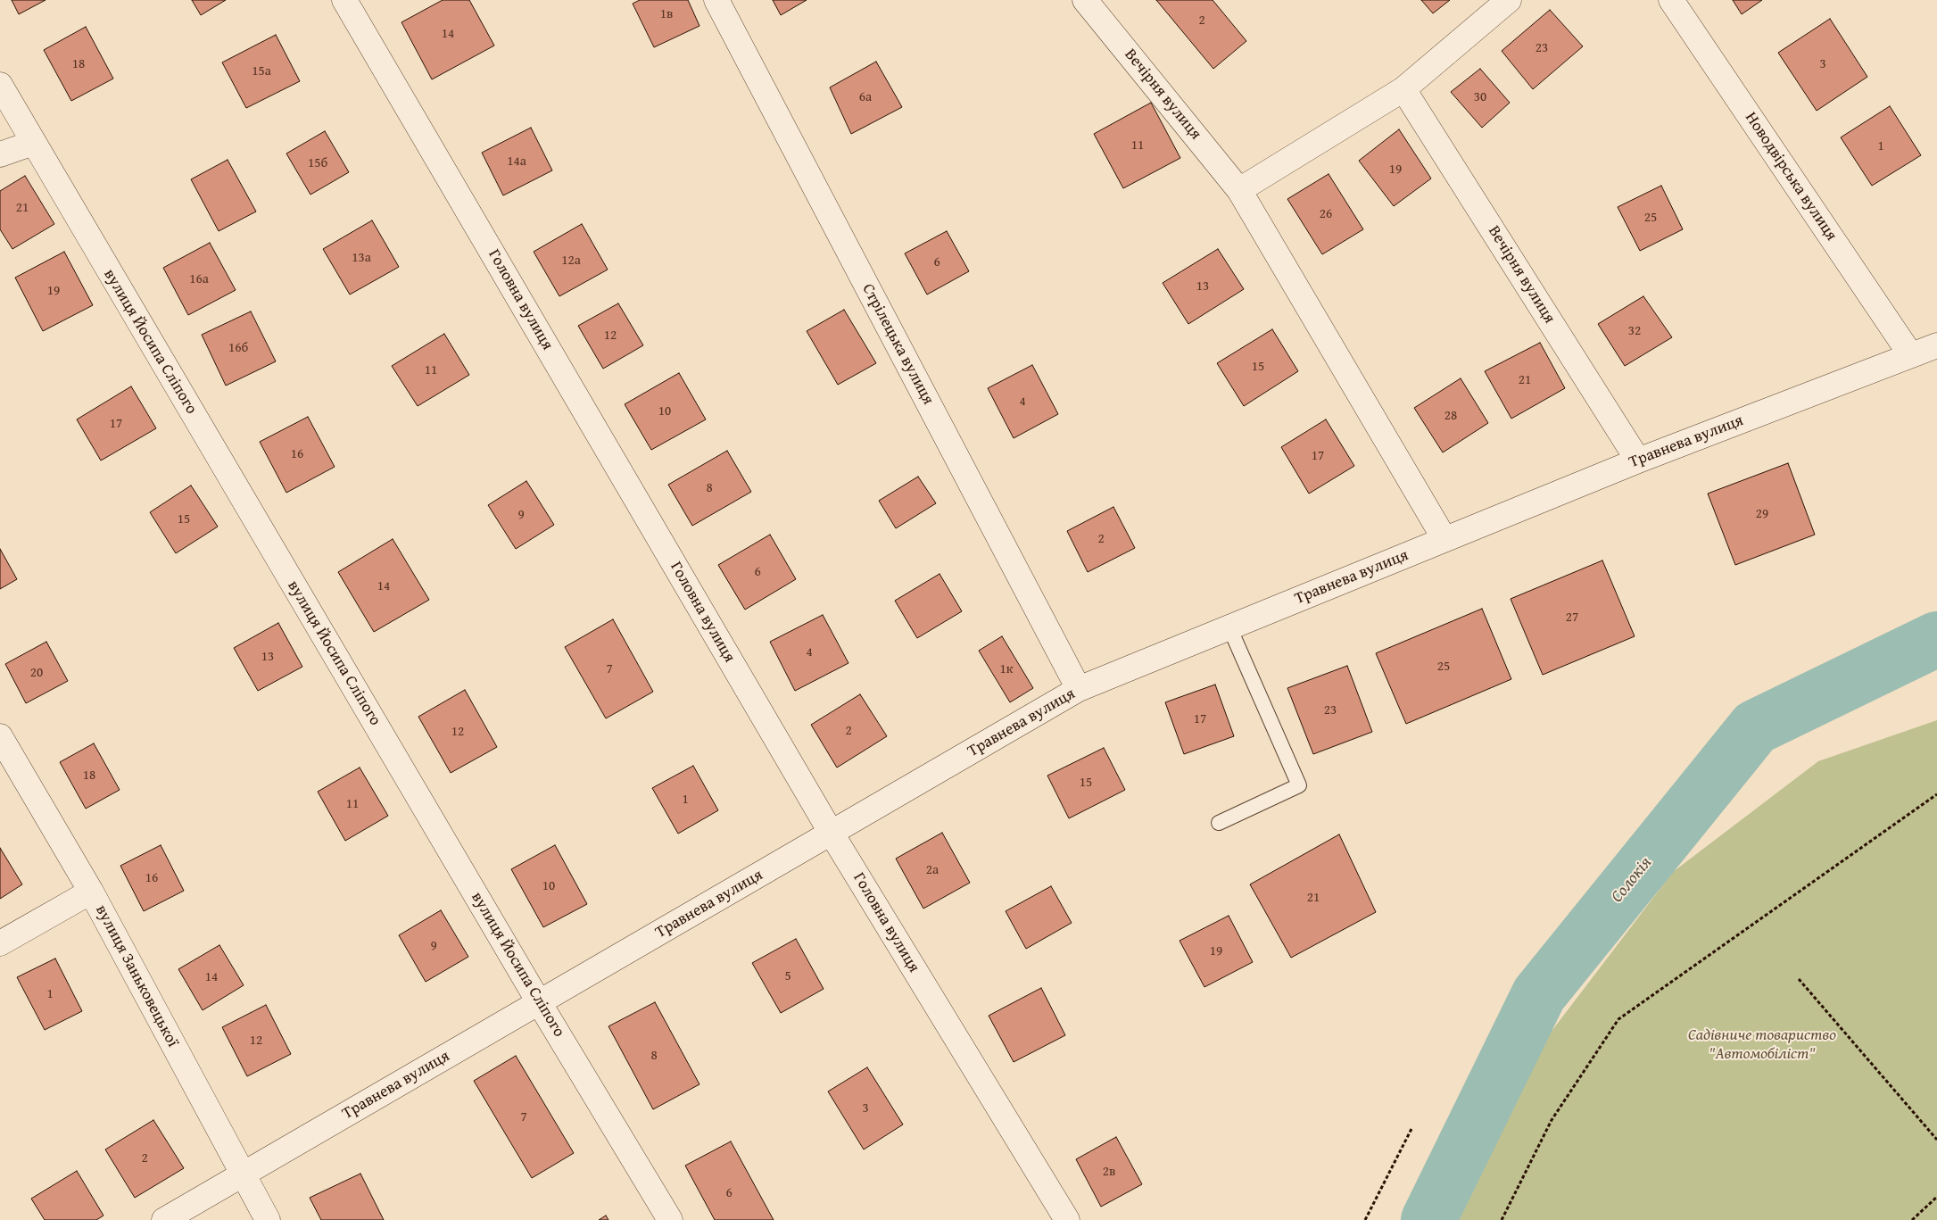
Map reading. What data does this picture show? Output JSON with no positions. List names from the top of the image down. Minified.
{"streets":{"street":["Вечірня вулиця","Новодвірська вулиця","Головна вулиця","вулиця Йосипа Сліпого","Стрілецька вулиця","Травнева вулиця","вулиця Заньковецької"]},"crossings":[["Вечірня вулиця","Травнева вулиця"],["Новодвірська вулиця","Травнева вулиця"],["Головна вулиця","Травнева вулиця"],["вулиця Йосипа Сліпого","Травнева вулиця"],["Стрілецька вулиця","Травнева вулиця"],["Травнева вулиця","вулиця Заньковецької"]],"water":["Солокія"],"parks":["Садівниче товариство \"Автомобіліст\""],"house_numbers":["1в","2","14","23","18","3","15а","6а","30","11","1","14а","15б","19","21","26","25","13а","12а","6","16а","13","19","32","12","16б","15","11","21","4","10","28","17","16","17","8","29","9","15","2","6","14","27","4","13","25","7","1к","20","23","17","2","12","18","15","1","11","2а","16","10","21","9","19","5","14","1","12","8","3","7","2","2в","6"]}
